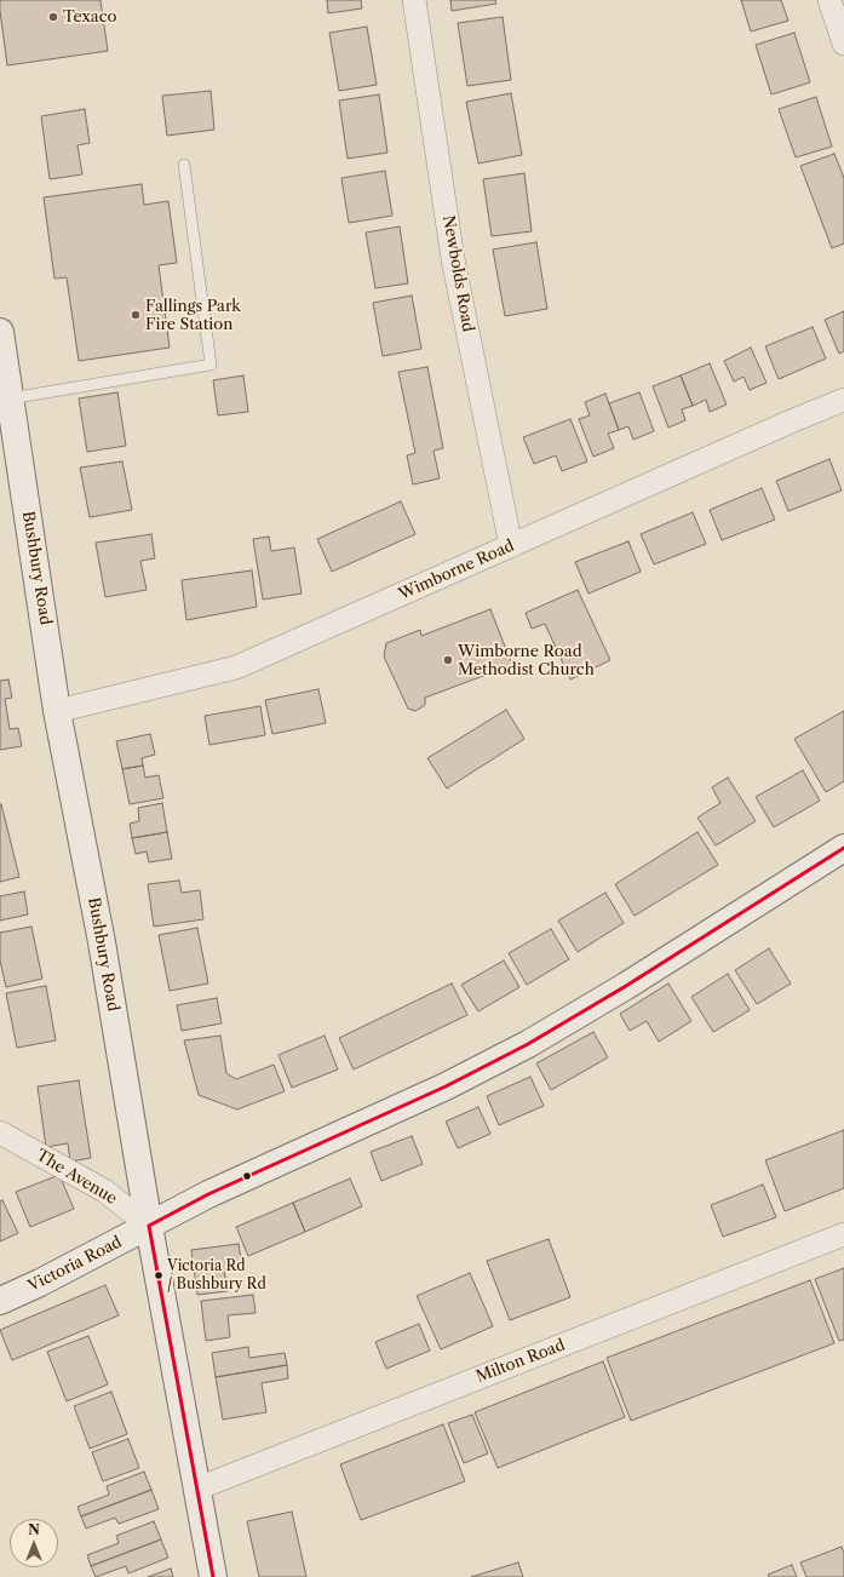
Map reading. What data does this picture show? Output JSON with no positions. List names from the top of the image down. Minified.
{"streets":{"street":["Newbolds Road","Bushbury Road","Wimborne Road","The Avenue","Victoria Road","Milton Road"]},"crossings":[["Newbolds Road","Wimborne Road"],["Bushbury Road","Wimborne Road"],["Bushbury Road","The Avenue"],["Bushbury Road","Victoria Road"],["Bushbury Road","Milton Road"],["The Avenue","Victoria Road"]],"places":["Texaco","Fallings Park Fire Station","Wimborne Road Methodist Church","Victoria Rd / Bushbury Rd"],"north":"top"}
